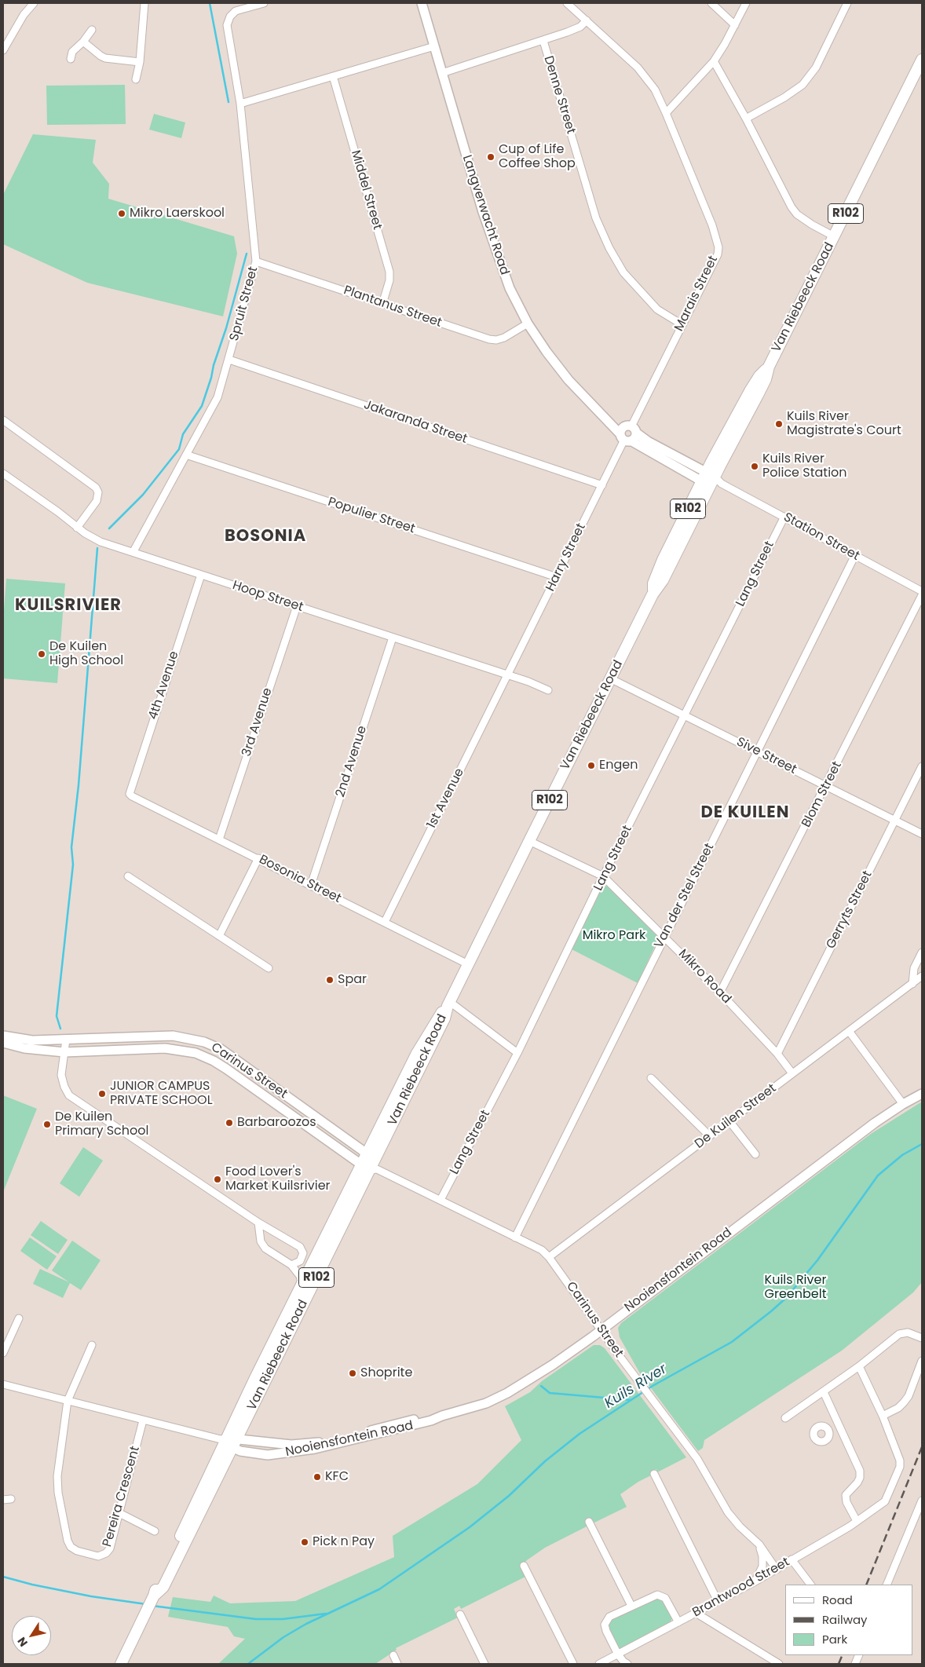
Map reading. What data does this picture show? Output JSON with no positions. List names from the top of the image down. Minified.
{"streets":{"main road":["R102","Van Riebeeck Road"],"street":["Denne Street","Middel Street","Langverwacht Road","Marais Street","Spruit Street","Plantanus Street","Jakaranda Street","Populier Street","Station Street","Harry Street","Lang Street","Hoop Street","4th Avenue","3rd Avenue","Sive Street","2nd Avenue","Blom Street","1st Avenue","Bosonia Street","Van der Stel Street","Gerryts Street","Mikro Road","Carinus Street","De Kuilen Street","Nooiensfontein Road","Pereira Crescent","Brantwood Street"]},"crossings":[["Denne Street","Marais Street"],["Middel Street","Plantanus Street"],["Langverwacht Road","Marais Street"],["Langverwacht Road","Van Riebeeck Road"],["Langverwacht Road","Plantanus Street"],["Langverwacht Road","Station Street"],["Langverwacht Road","Harry Street"],["Marais Street","Harry Street"],["Van Riebeeck Road","Station Street"],["Van Riebeeck Road","Sive Street"],["Van Riebeeck Road","Bosonia Street"],["Van Riebeeck Road","Mikro Road"],["Van Riebeeck Road","Carinus Street"],["Van Riebeeck Road","Nooiensfontein Road"],["Spruit Street","Plantanus Street"],["Spruit Street","Jakaranda Street"],["Spruit Street","Populier Street"],["Spruit Street","Hoop Street"],["Jakaranda Street","Harry Street"],["Populier Street","Harry Street"],["Station Street","Lang Street"],["Station Street","Van der Stel Street"],["Harry Street","Hoop Street"],["Harry Street","1st Avenue"],["Lang Street","Sive Street"],["Lang Street","Mikro Road"],["Lang Street","Carinus Street"],["Hoop Street","4th Avenue"],["Hoop Street","3rd Avenue"],["Hoop Street","2nd Avenue"],["Hoop Street","1st Avenue"],["4th Avenue","Bosonia Street"],["3rd Avenue","Bosonia Street"],["Sive Street","Blom Street"],["Sive Street","Van der Stel Street"],["Sive Street","Gerryts Street"],["2nd Avenue","Bosonia Street"],["Blom Street","Mikro Road"],["1st Avenue","Bosonia Street"],["Van der Stel Street","Mikro Road"],["Van der Stel Street","Carinus Street"],["Gerryts Street","Mikro Road"],["Mikro Road","De Kuilen Street"],["Carinus Street","De Kuilen Street"],["Carinus Street","Nooiensfontein Road"],["Carinus Street","Brantwood Street"]],"districts":["BOSONIA","KUILSRIVIER","DE KUILEN"],"water":["Kuils River"],"parks":["Mikro Park","Kuils River Greenbelt"],"places":["Cup of Life Coffee Shop","Mikro Laerskool","Kuils River Magistrate's Court","Kuils River Police Station","De Kuilen High School","Engen","Spar","JUNIOR CAMPUS PRIVATE SCHOOL","Barbaroozos","De Kuilen Primary School","Food Lover's Market Kuilsrivier","Shoprite","KFC","Pick n Pay"],"legend":["Road","Railway","Park"],"north":"bottom left"}
